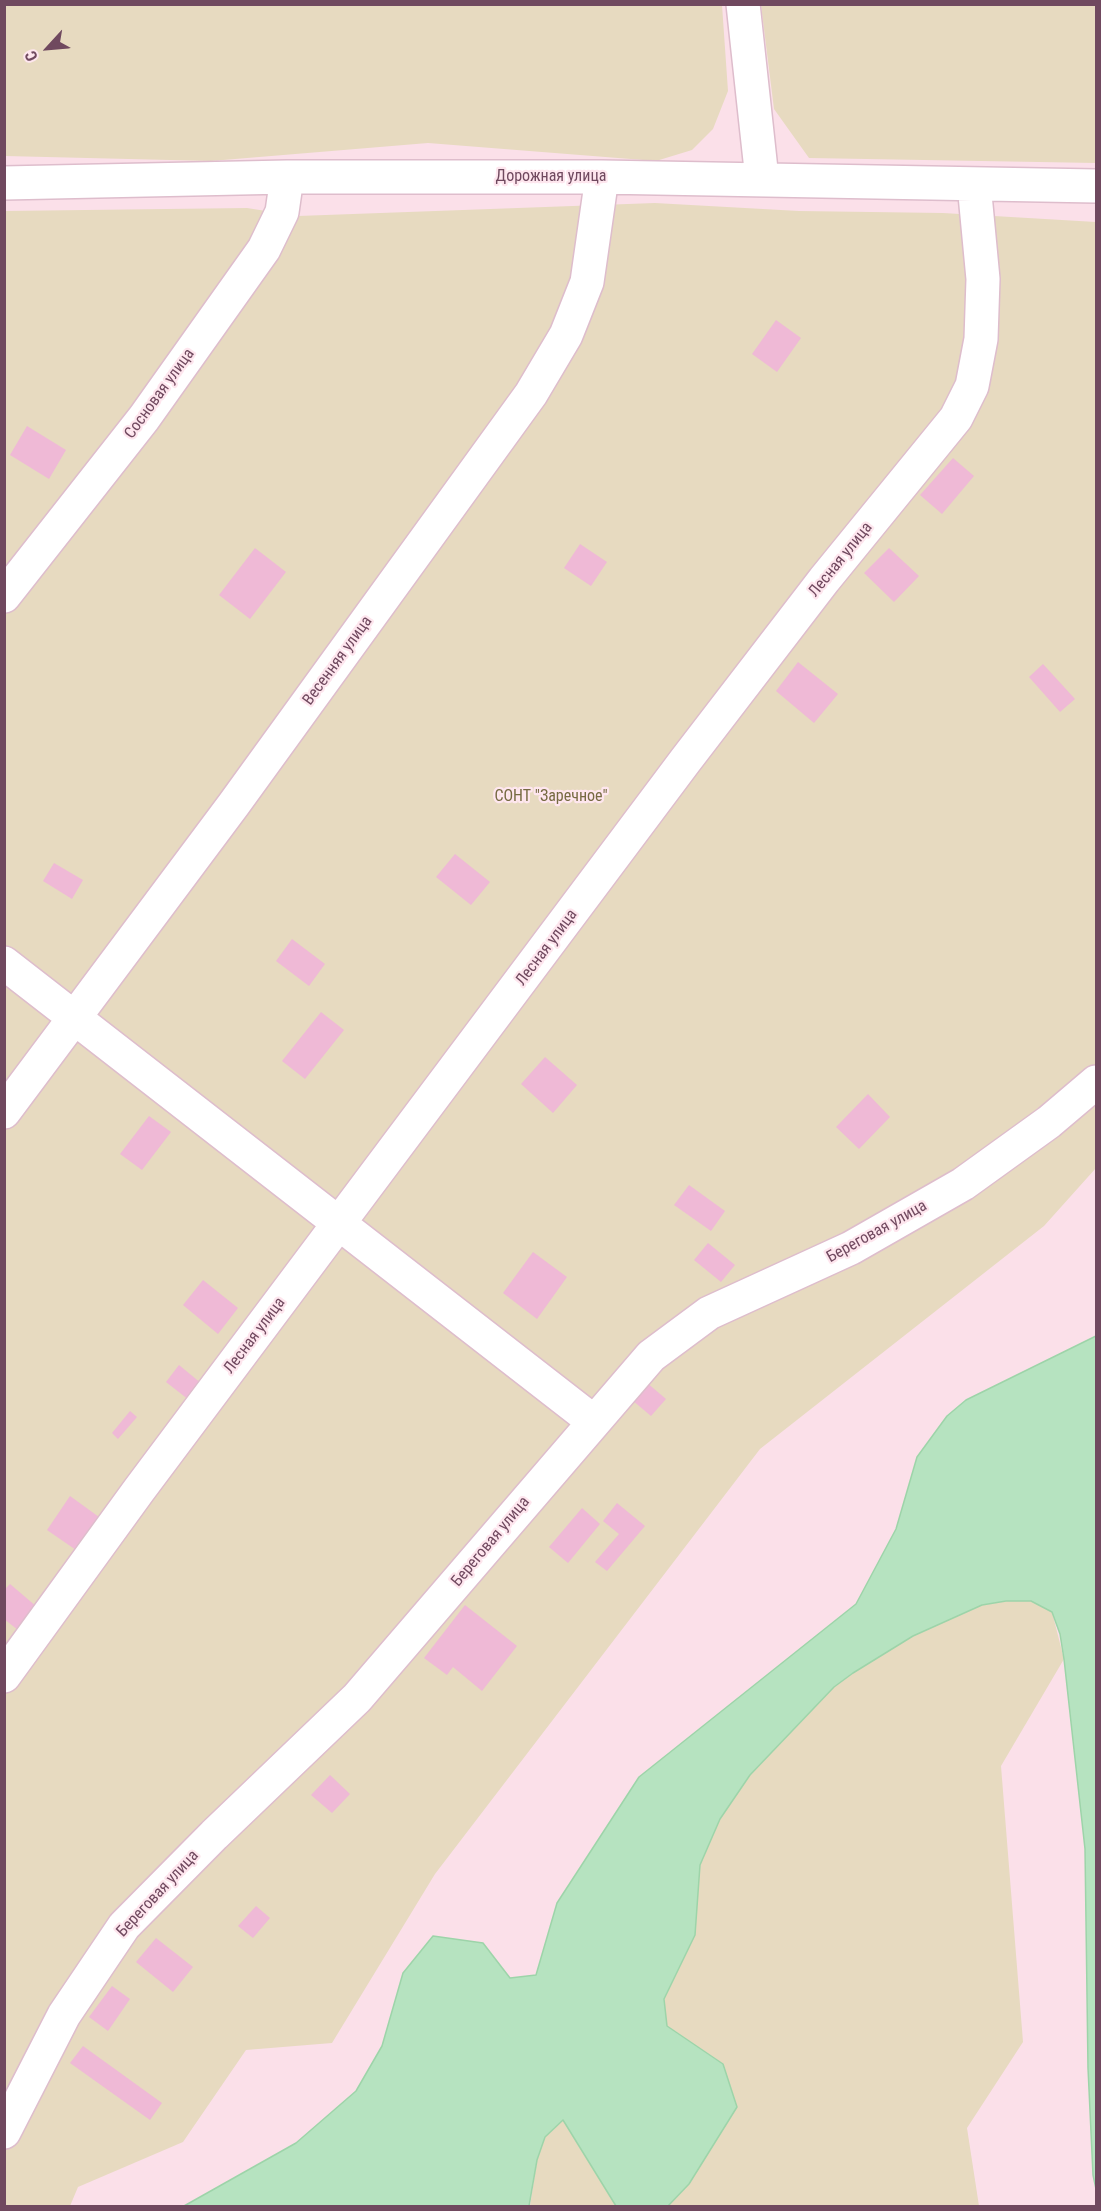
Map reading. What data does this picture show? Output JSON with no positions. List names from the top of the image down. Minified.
{"streets":{"street":["Дорожная улица","Сосновая улица","Лесная улица","Весенняя улица","Береговая улица"]},"crossings":[["Дорожная улица","Сосновая улица"],["Дорожная улица","Лесная улица"],["Дорожная улица","Весенняя улица"]],"parks":["СОНТ \"Заречное\""],"north":"bottom left"}
